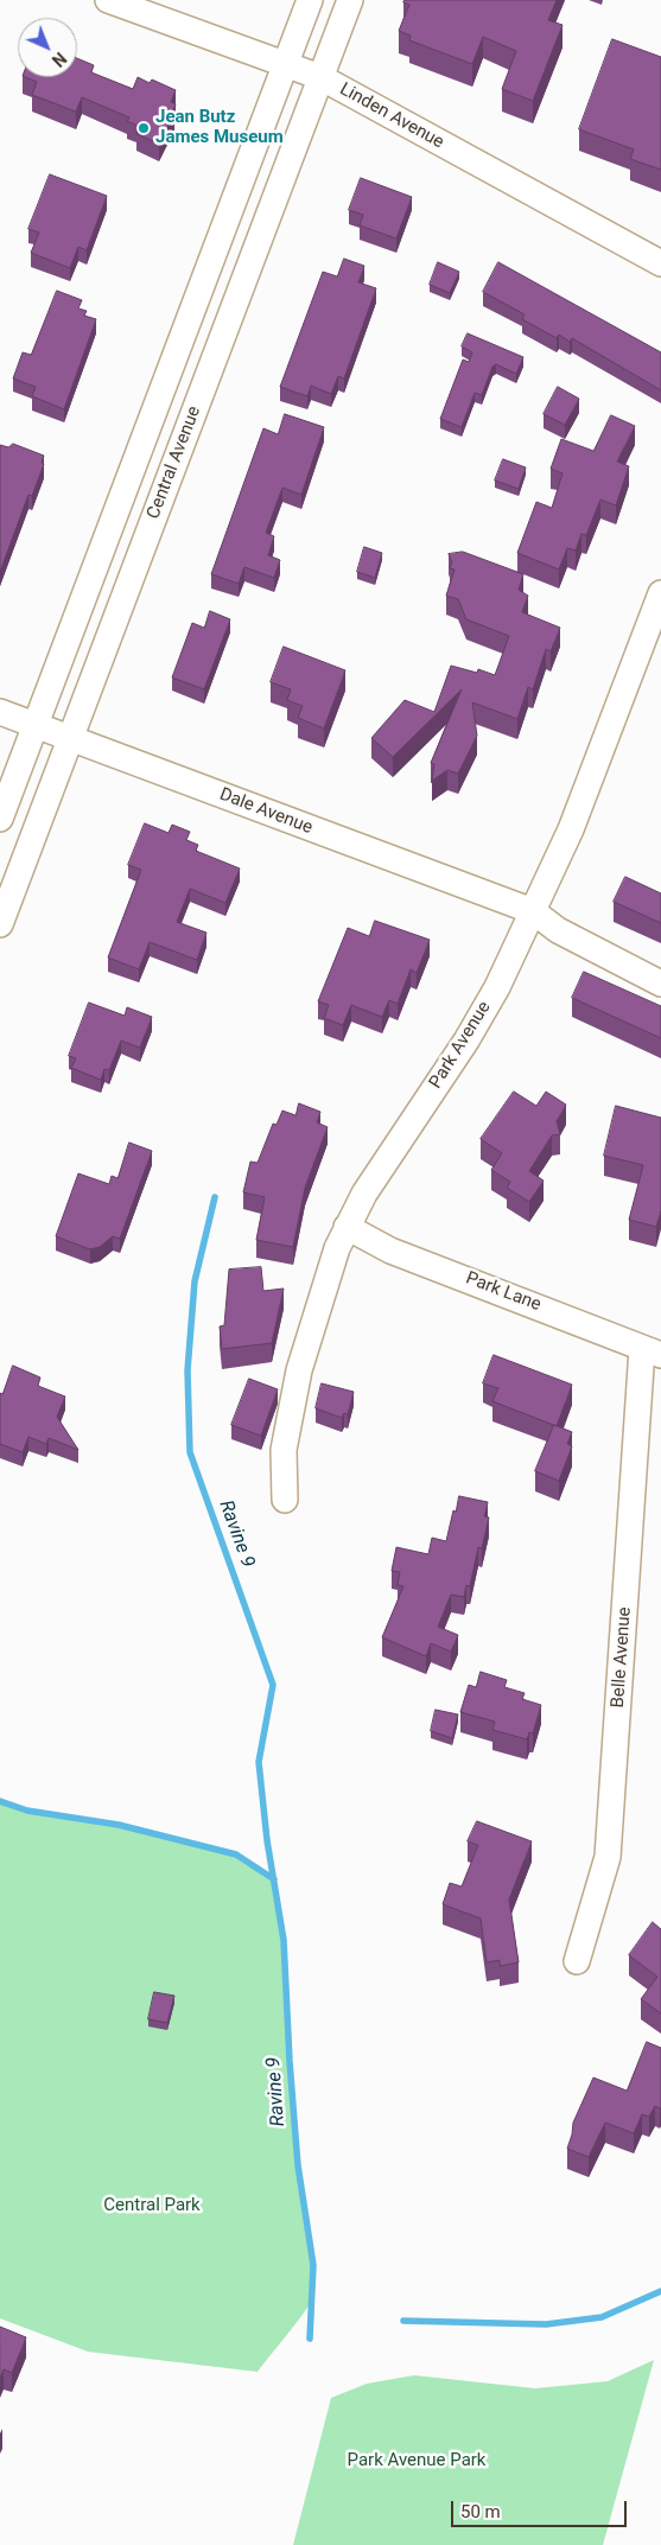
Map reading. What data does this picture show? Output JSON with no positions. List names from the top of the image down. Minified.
{"streets":{"street":["Linden Avenue","Central Avenue","Dale Avenue","Park Avenue","Park Lane","Belle Avenue"]},"crossings":[["Linden Avenue","Central Avenue"],["Central Avenue","Dale Avenue"],["Dale Avenue","Park Avenue"],["Park Avenue","Park Lane"],["Park Lane","Belle Avenue"]],"water":["Ravine 9"],"parks":["Central Park","Park Avenue Park"],"places":["Jean Butz James Museum"],"scale_bar":"50 m","north":"bottom right"}
